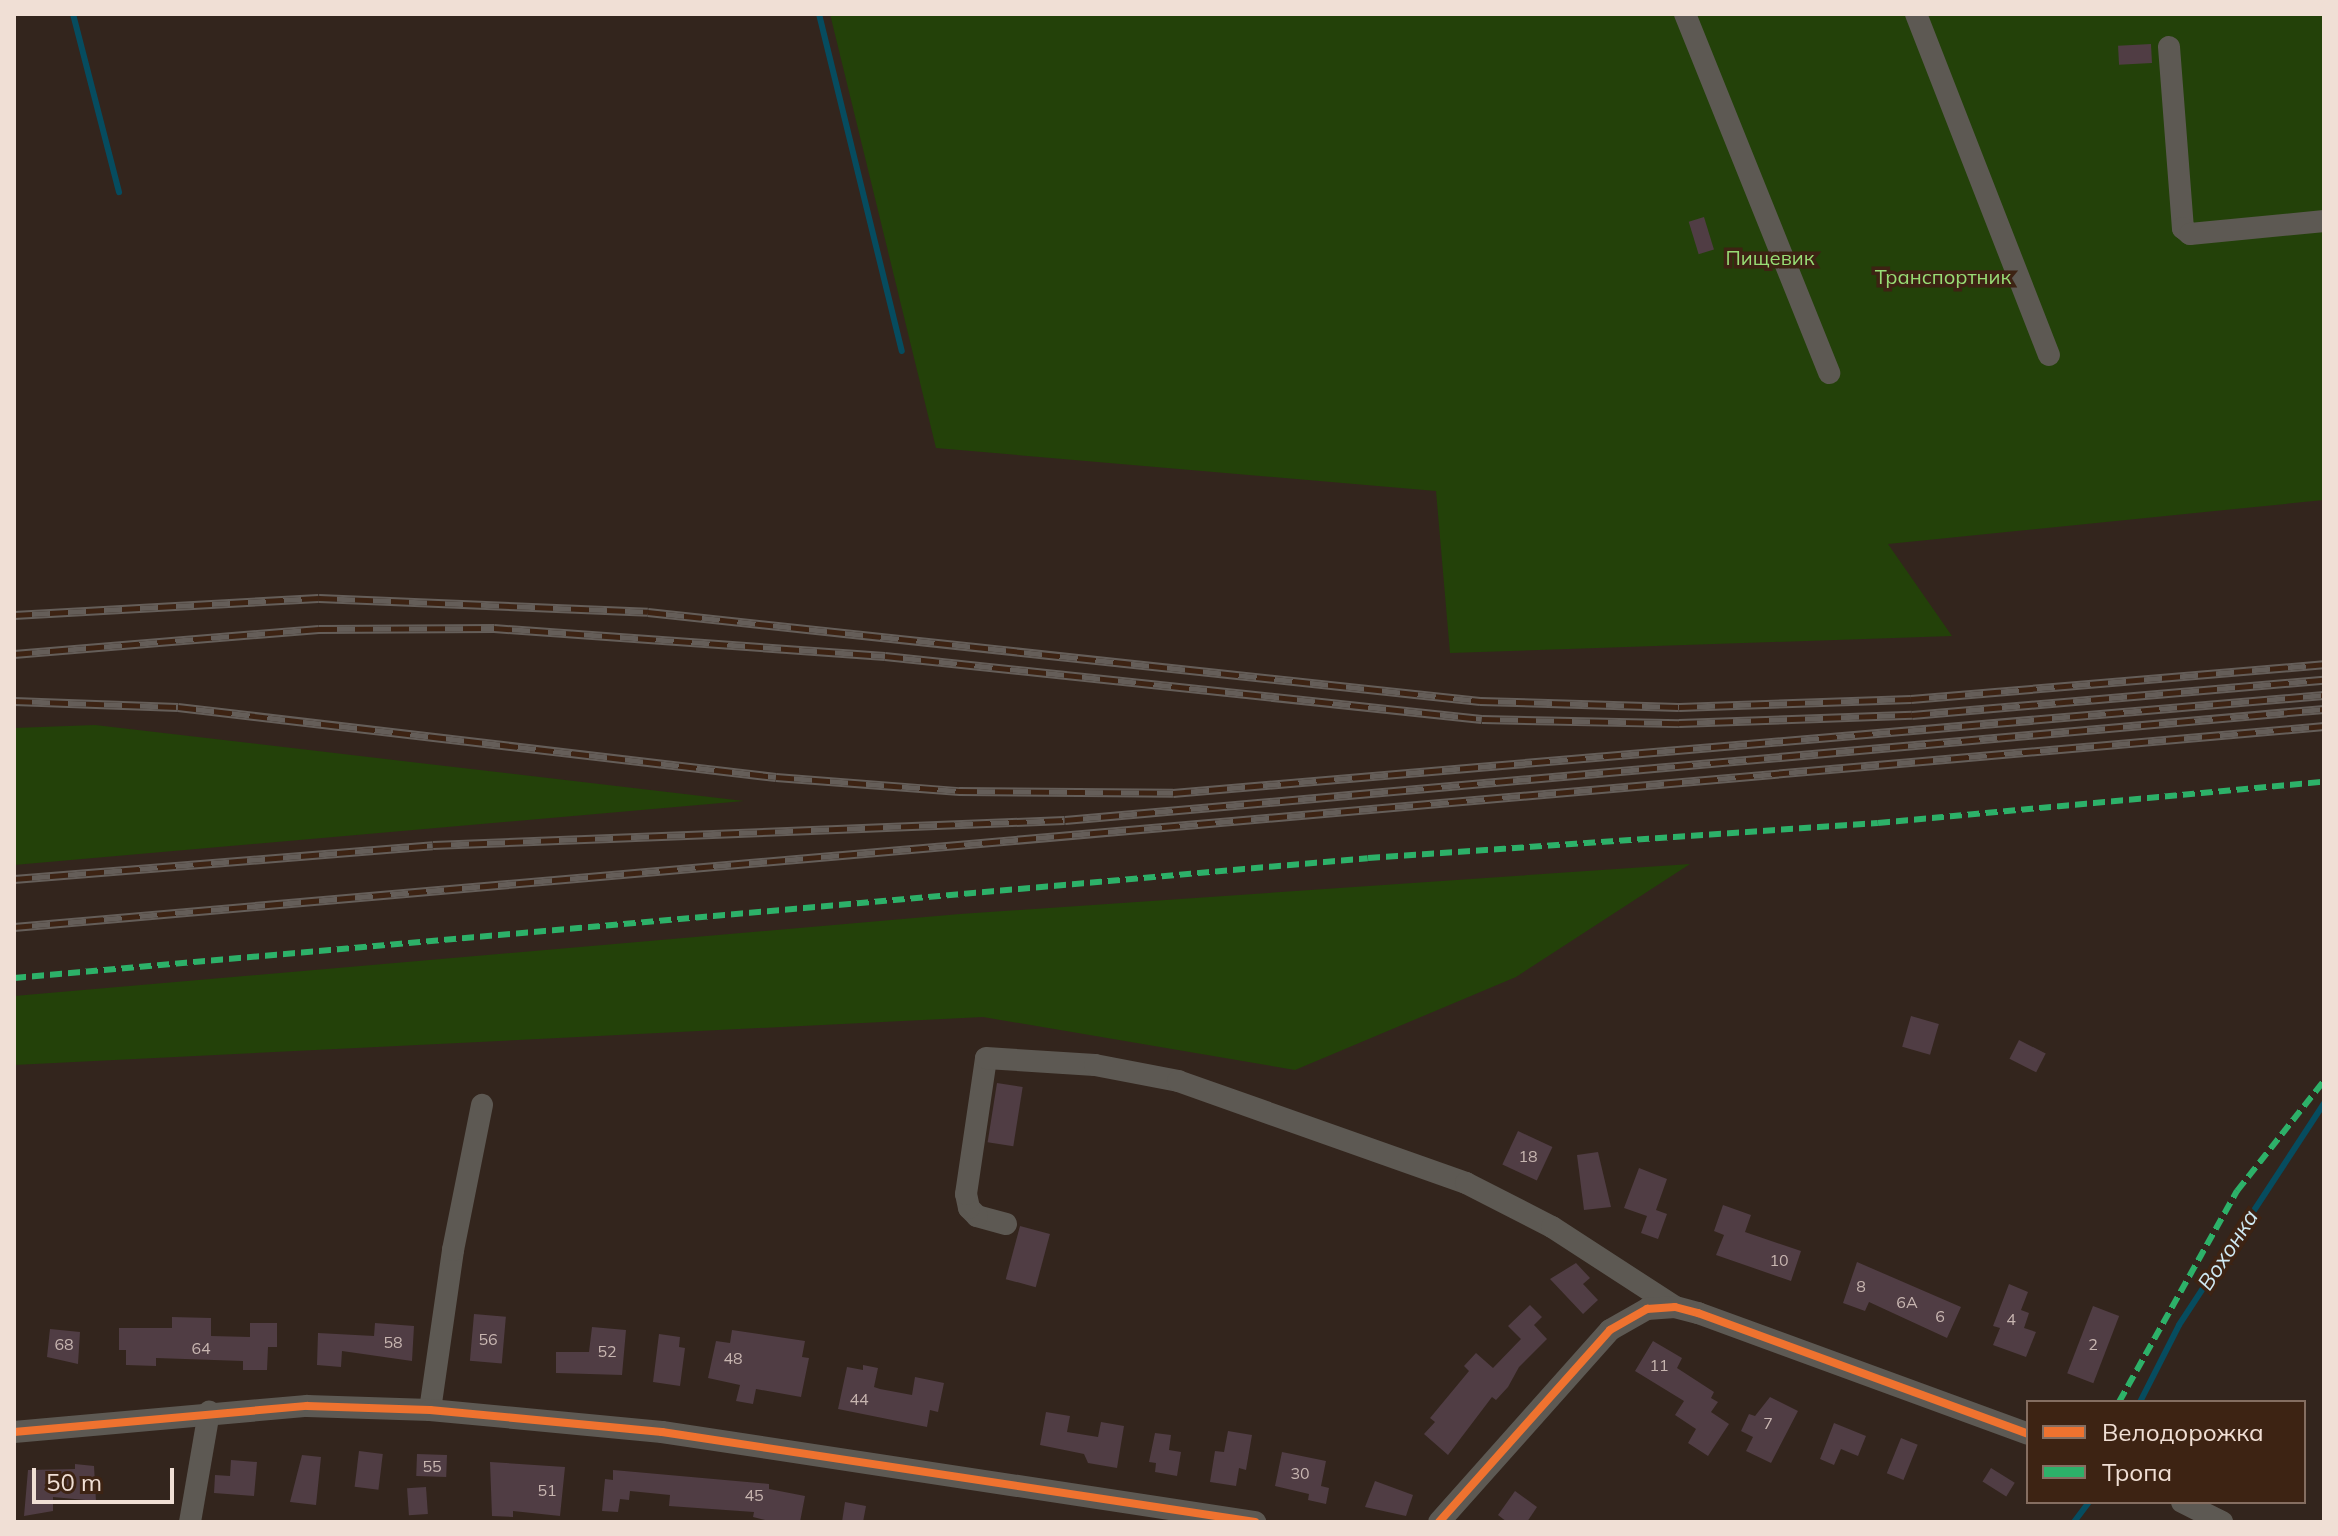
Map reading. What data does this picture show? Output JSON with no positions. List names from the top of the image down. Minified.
{"water":["Вохонка"],"parks":["Пищевик","Транспортник"],"house_numbers":["18","10","8","6А","6","4","56","58","68","2","64","52","48","11","44","7","55","30","51","45"],"legend":["Велодорожка","Тропа"],"scale_bar":"50 m"}
